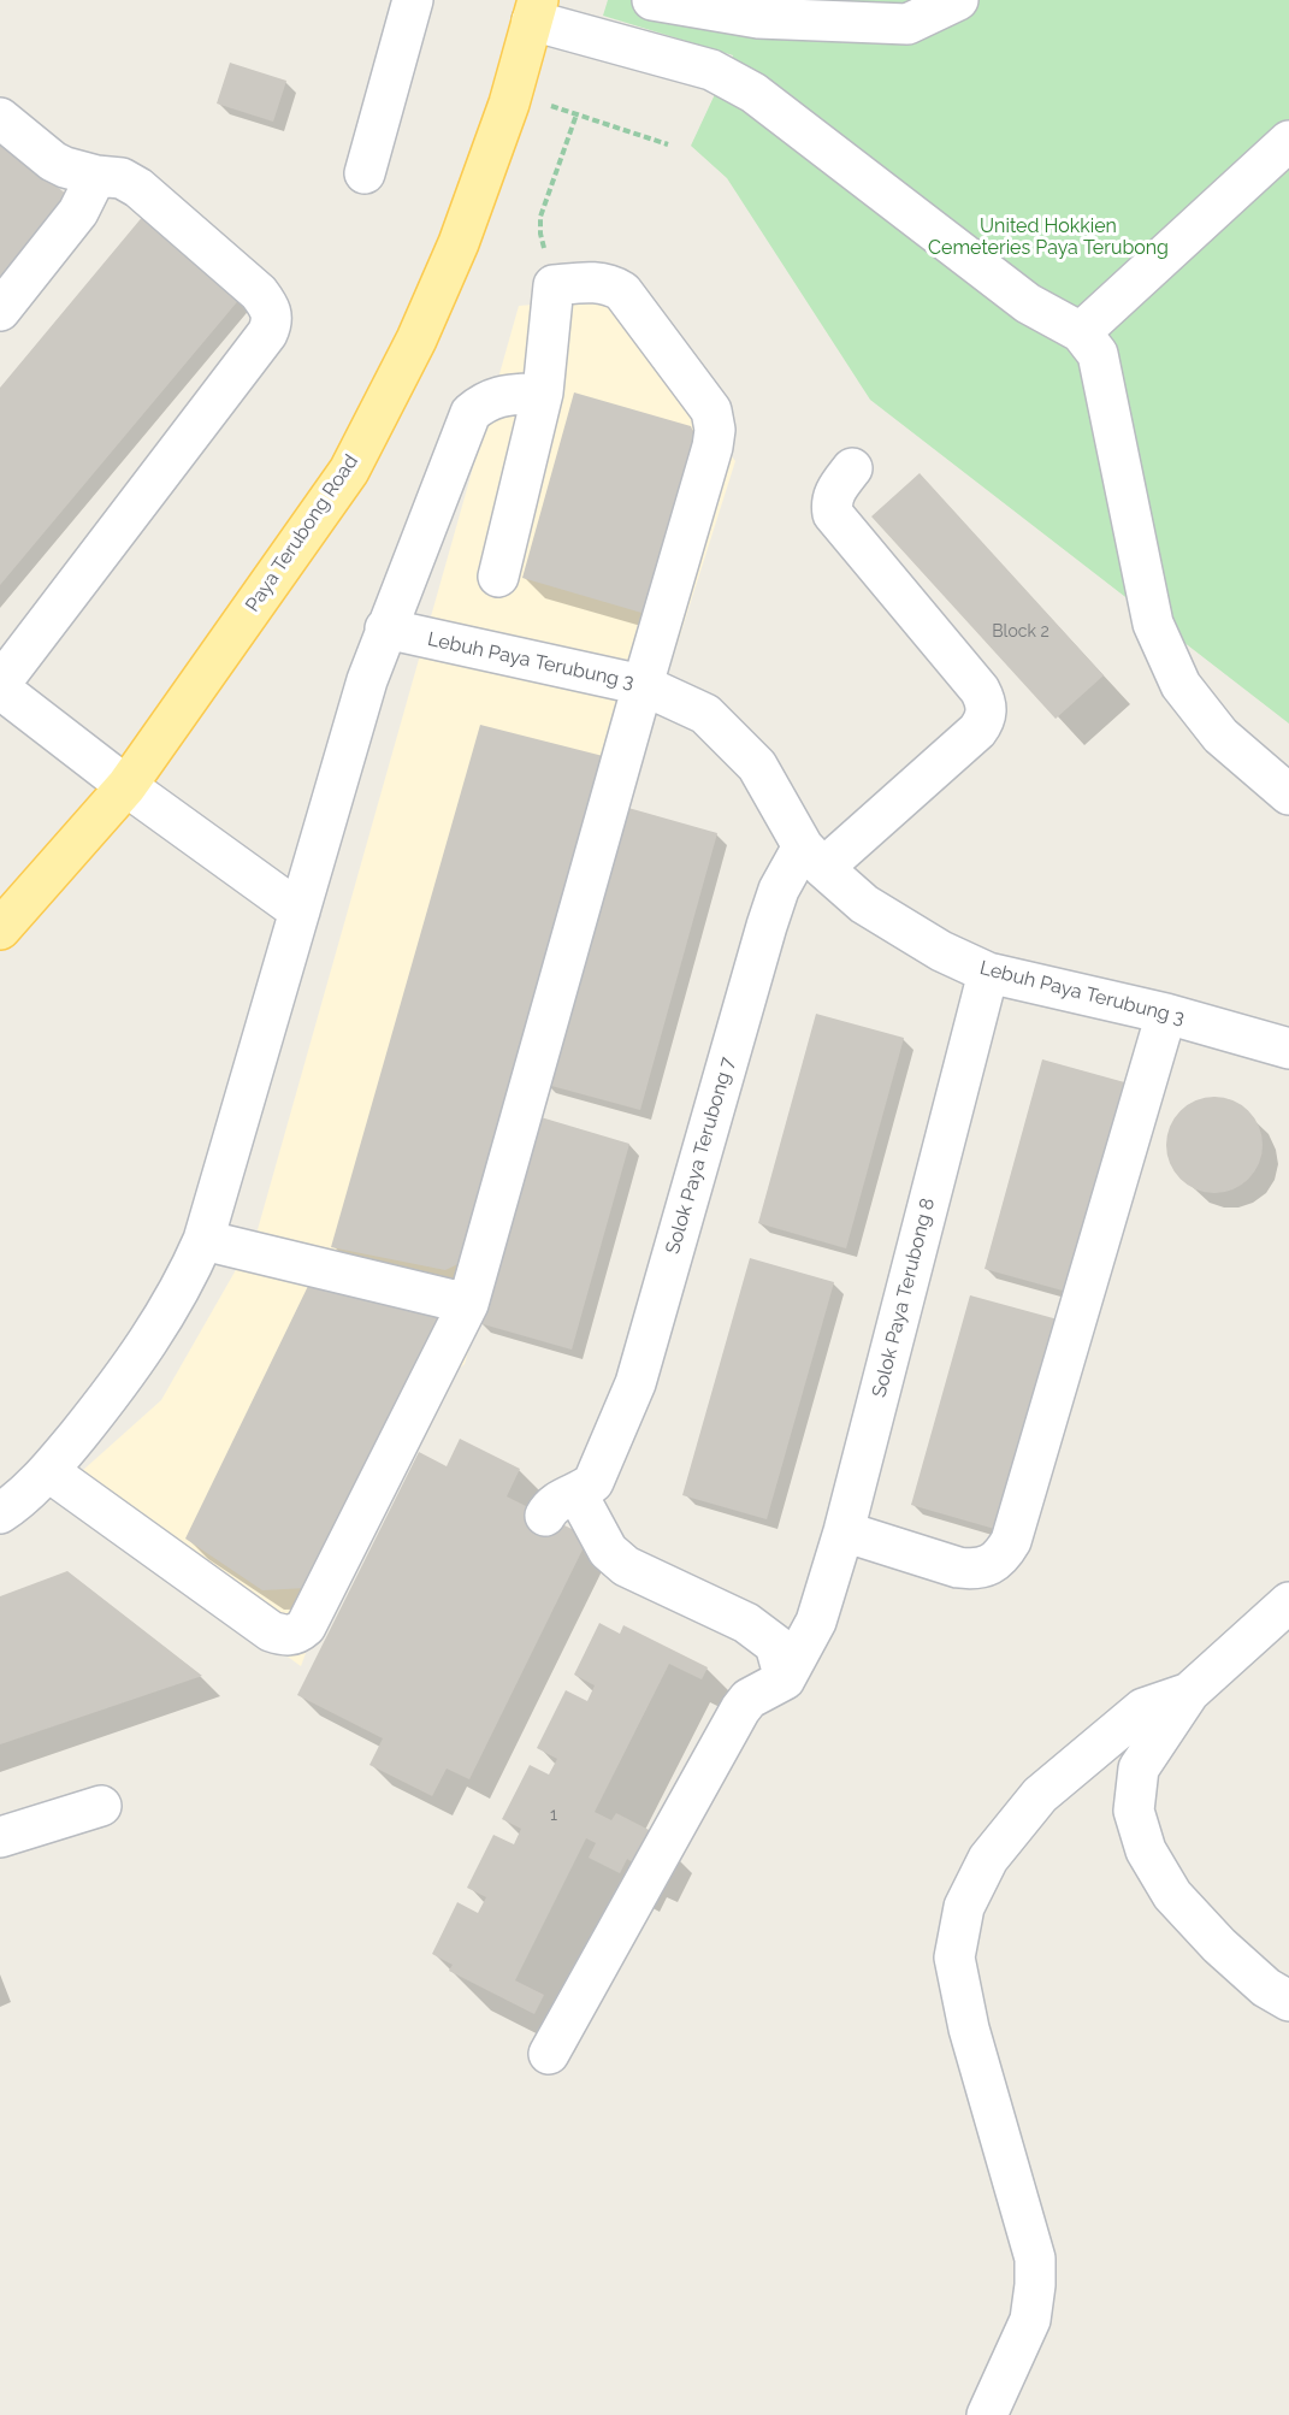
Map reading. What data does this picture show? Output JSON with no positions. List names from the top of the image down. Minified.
{"streets":{"main road":["Paya Terubong Road"],"street":["Lebuh Paya Terubung 3","Solok Paya Terubong 7","Solok Paya Terubong 8"]},"crossings":[["Lebuh Paya Terubung 3","Solok Paya Terubong 7"],["Lebuh Paya Terubung 3","Solok Paya Terubong 8"],["Solok Paya Terubong 7","Solok Paya Terubong 8"]],"parks":["United Hokkien Cemeteries Paya Terubong"],"house_numbers":["Block 2","1"]}
